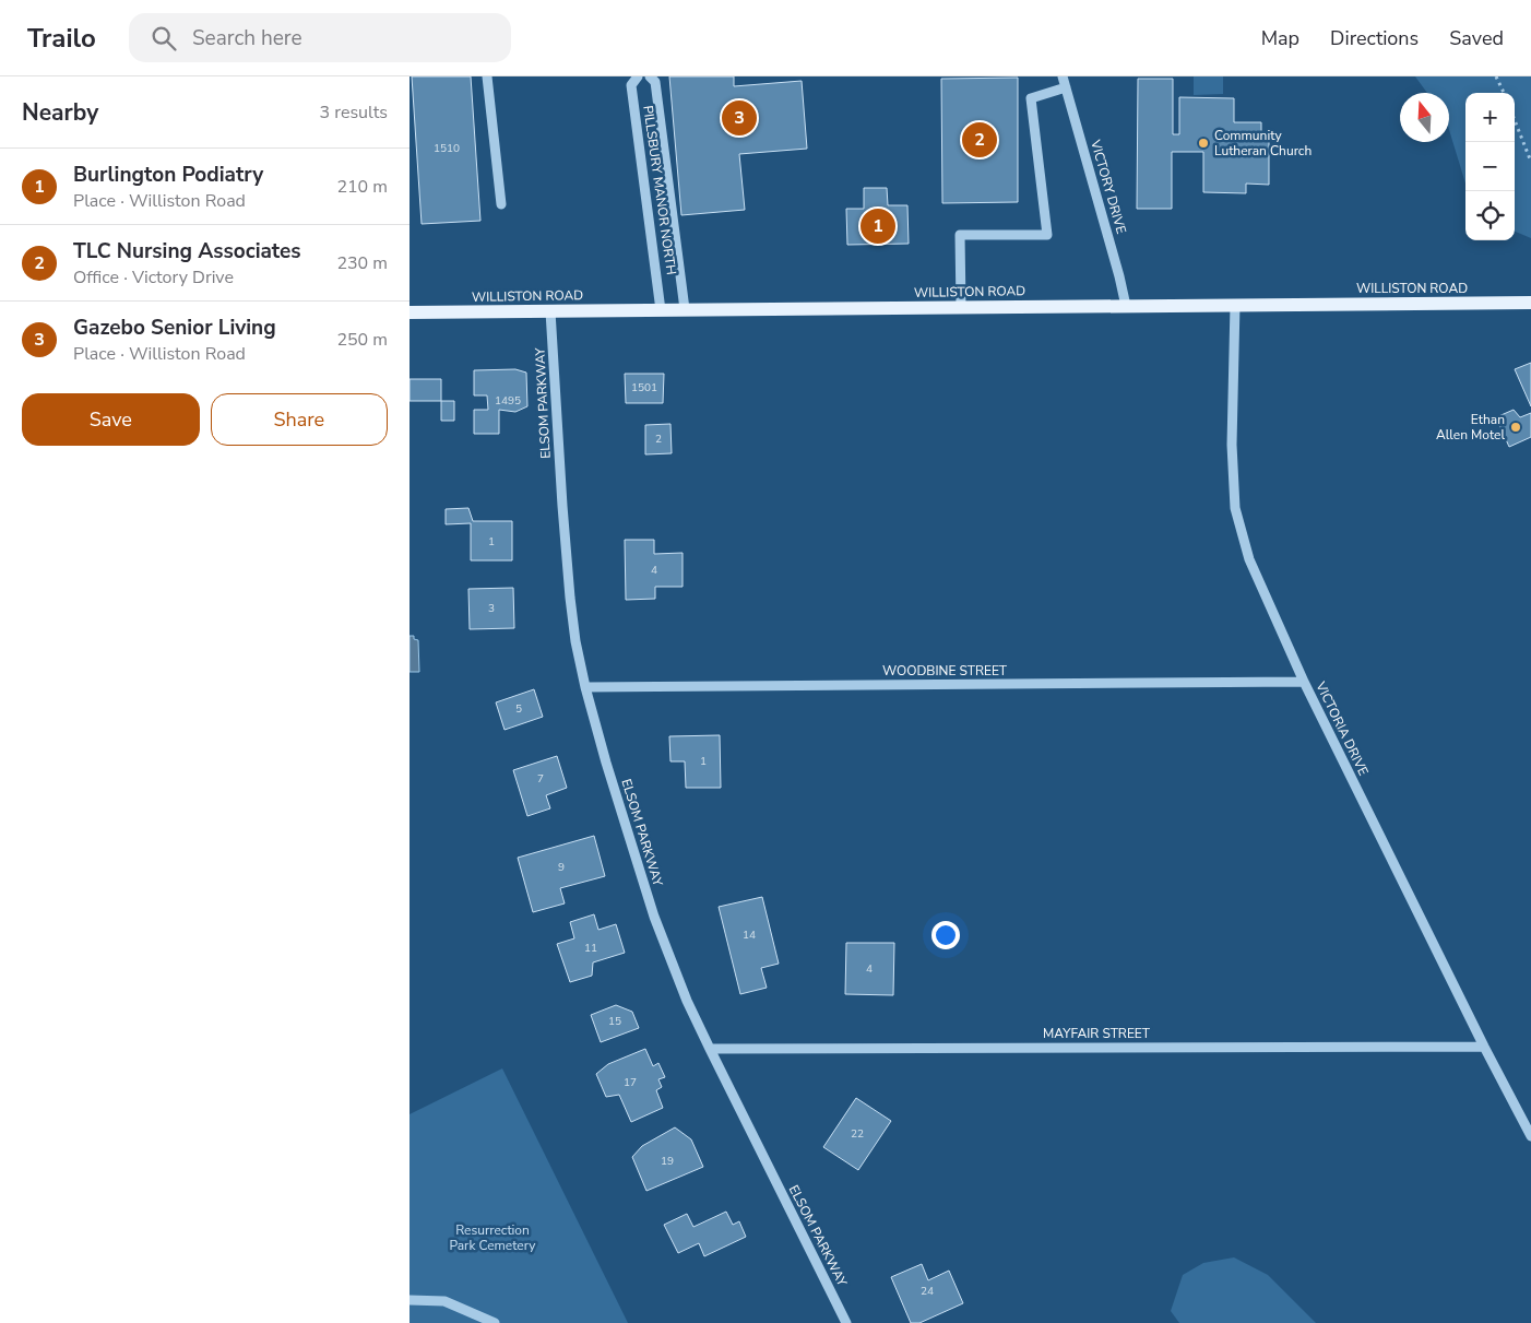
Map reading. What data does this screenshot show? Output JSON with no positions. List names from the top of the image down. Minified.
{"streets":{"main road":["WILLISTON ROAD"],"street":["VICTORY DRIVE","PILLSBURY MANOR NORTH","ELSOM PARKWAY","WOODBINE STREET","VICTORIA DRIVE","MAYFAIR STREET"]},"crossings":[["VICTORY DRIVE","WILLISTON ROAD"],["PILLSBURY MANOR NORTH","WILLISTON ROAD"],["WILLISTON ROAD","ELSOM PARKWAY"],["WILLISTON ROAD","VICTORIA DRIVE"],["ELSOM PARKWAY","WOODBINE STREET"],["ELSOM PARKWAY","MAYFAIR STREET"],["WOODBINE STREET","VICTORIA DRIVE"],["VICTORIA DRIVE","MAYFAIR STREET"]],"parks":["Resurrection Park Cemetery"],"places":["Community Lutheran Church","Ethan Allen Motel"],"house_numbers":["1510","1501","1495","2","1","4","3","5","1","7","9","14","11","4","15","17","22","19","24"],"north":"top","page":{"header":"Trailo","search":"Search here","nav":["Map","Directions","Saved"],"heading":["Nearby","3 results"],"map_buttons":["+","−"],"pins":["3","2","1"],"list":[{"mark":"1","name":"Burlington Podiatry","note":"Place · Williston Road","value":"210 m"},{"mark":"2","name":"TLC Nursing Associates","note":"Office · Victory Drive","value":"230 m"},{"mark":"3","name":"Gazebo Senior Living","note":"Place · Williston Road","value":"250 m"}],"buttons":["Save","Share"]}}
